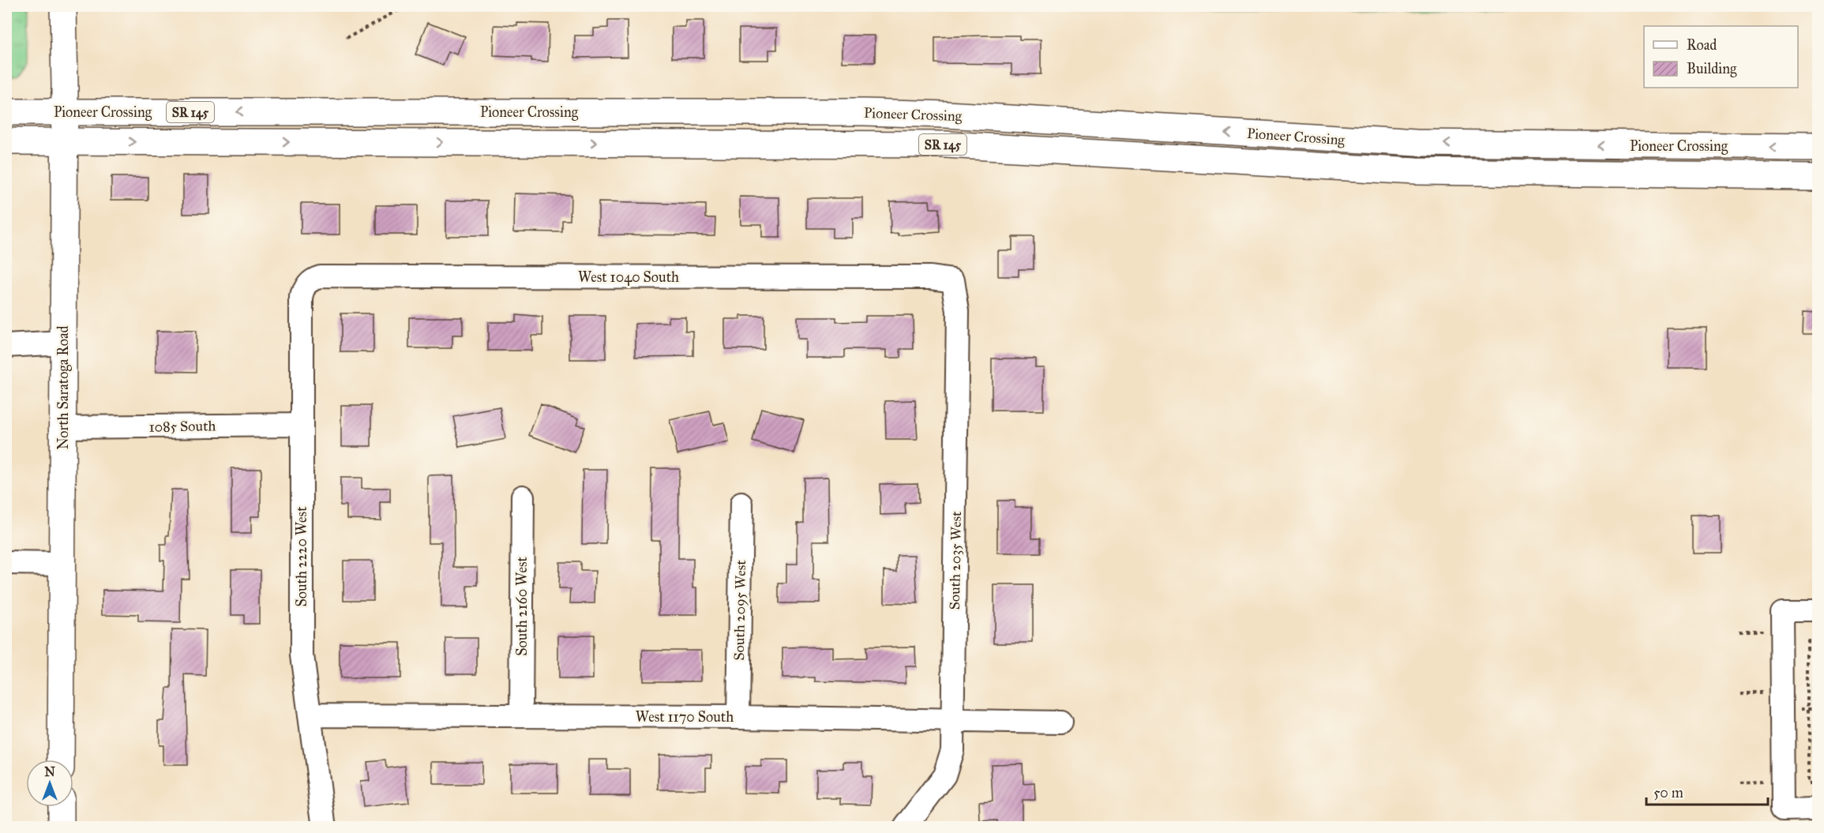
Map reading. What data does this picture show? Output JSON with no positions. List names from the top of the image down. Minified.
{"streets":{"main road":["Pioneer Crossing","SR 145","North Saratoga Road"],"street":["West 1040 South","1085 South","South 2220 West","South 2035 West","South 2160 West","South 2095 West","West 1170 South"]},"crossings":[["Pioneer Crossing","North Saratoga Road"],["West 1040 South","South 2220 West"],["West 1040 South","South 2035 West"],["North Saratoga Road","1085 South"],["1085 South","South 2220 West"],["South 2220 West","West 1170 South"],["South 2035 West","West 1170 South"],["South 2160 West","West 1170 South"],["South 2095 West","West 1170 South"]],"legend":["Road","Building"],"scale_bar":"50 m","north":"top"}
